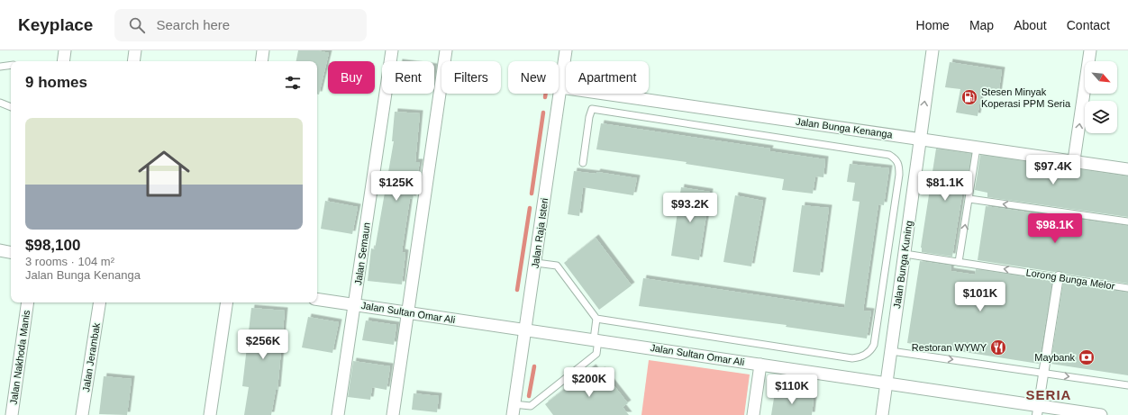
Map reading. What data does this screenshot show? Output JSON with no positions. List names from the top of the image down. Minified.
{"streets":{"street":["Jalan Bunga Kenanga","Jalan Raja Isteri","Jalan Semaun","Jalan Bunga Kuning","Jalan Sultan Omar Ali","Jalan Nakhoda Manis","Jalan Jerambak"],"lane":["Lorong Bunga Melor"]},"crossings":[["Jalan Bunga Kenanga","Jalan Raja Isteri"],["Jalan Bunga Kenanga","Jalan Bunga Kuning"],["Jalan Raja Isteri","Jalan Sultan Omar Ali"],["Jalan Semaun","Jalan Sultan Omar Ali"],["Jalan Bunga Kuning","Lorong Bunga Melor"],["Jalan Bunga Kuning","Jalan Sultan Omar Ali"]],"one_way":["Lorong Bunga Melor"],"districts":["SERIA"],"places":{"fuel station":["Stesen Minyak Koperasi PPM Seria"],"restaurant":["Restoran WYWY"],"bank":["Maybank"]},"north":"bottom right","page":{"header":"Keyplace","search":"Search here","nav":["Home","Map","About","Contact"],"chip":["Buy","Rent","Filters","New","Apartment"],"heading":"9 homes","list":[{"name":"$98,100","note":"3 rooms · 104 m² · Jalan Bunga Kenanga"}],"price":["$97.4K","$125K","$81.1K","$93.2K","$98.1K","$101K","$256K","$200K","$110K"]}}
